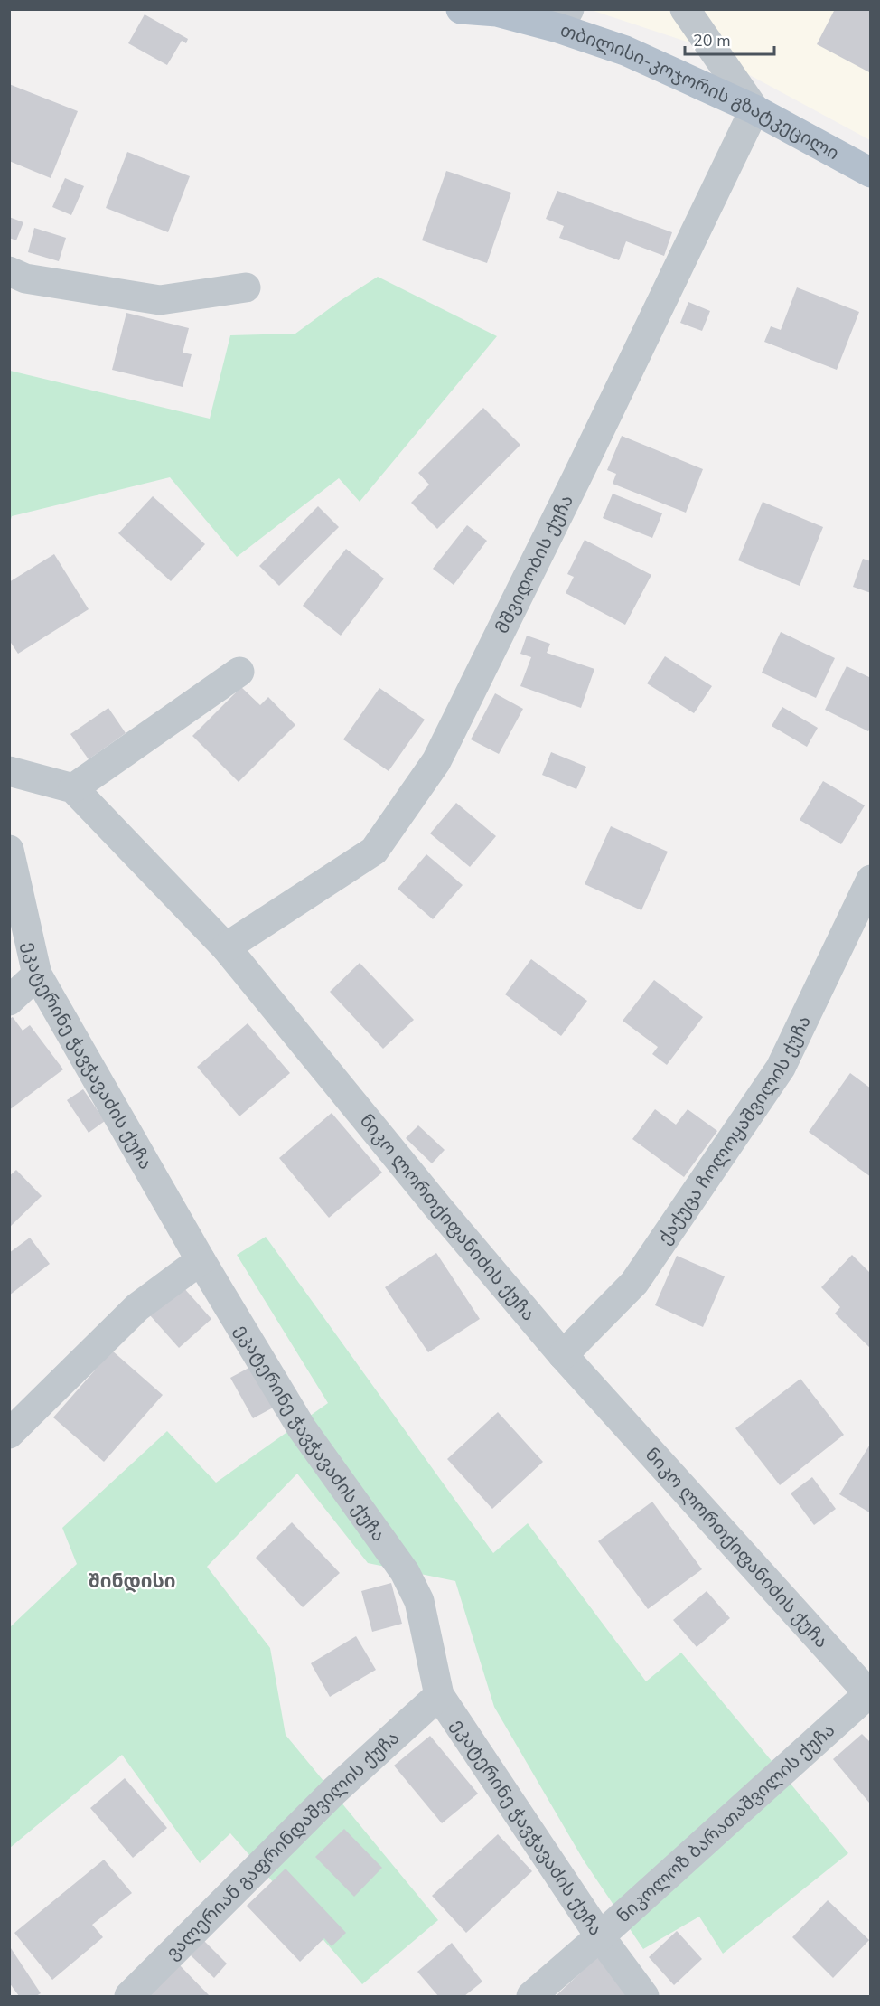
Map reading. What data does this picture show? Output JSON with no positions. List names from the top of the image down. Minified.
{"streets":{"main road":["თბილისი-კოჯორის გზატკეცილი"],"street":["მშვიდობის ქუჩა","ეკატერინე ჭავჭავაძის ქუჩა","ქაქუცა ჩოლოყაშვილის ქუჩა","ნიკო ლორთქიფანიძის ქუჩა","ნიკოლოზ ბარათაშვილის ქუჩა","ვალერიან გაფრინდაშვილის ქუჩა"]},"crossings":[["თბილისი-კოჯორის გზატკეცილი","მშვიდობის ქუჩა"],["მშვიდობის ქუჩა","ნიკო ლორთქიფანიძის ქუჩა"],["ეკატერინე ჭავჭავაძის ქუჩა","ნიკოლოზ ბარათაშვილის ქუჩა"],["ეკატერინე ჭავჭავაძის ქუჩა","ვალერიან გაფრინდაშვილის ქუჩა"],["ქაქუცა ჩოლოყაშვილის ქუჩა","ნიკო ლორთქიფანიძის ქუჩა"],["ნიკო ლორთქიფანიძის ქუჩა","ნიკოლოზ ბარათაშვილის ქუჩა"]],"districts":["შინდისი"],"scale_bar":"20 m"}
